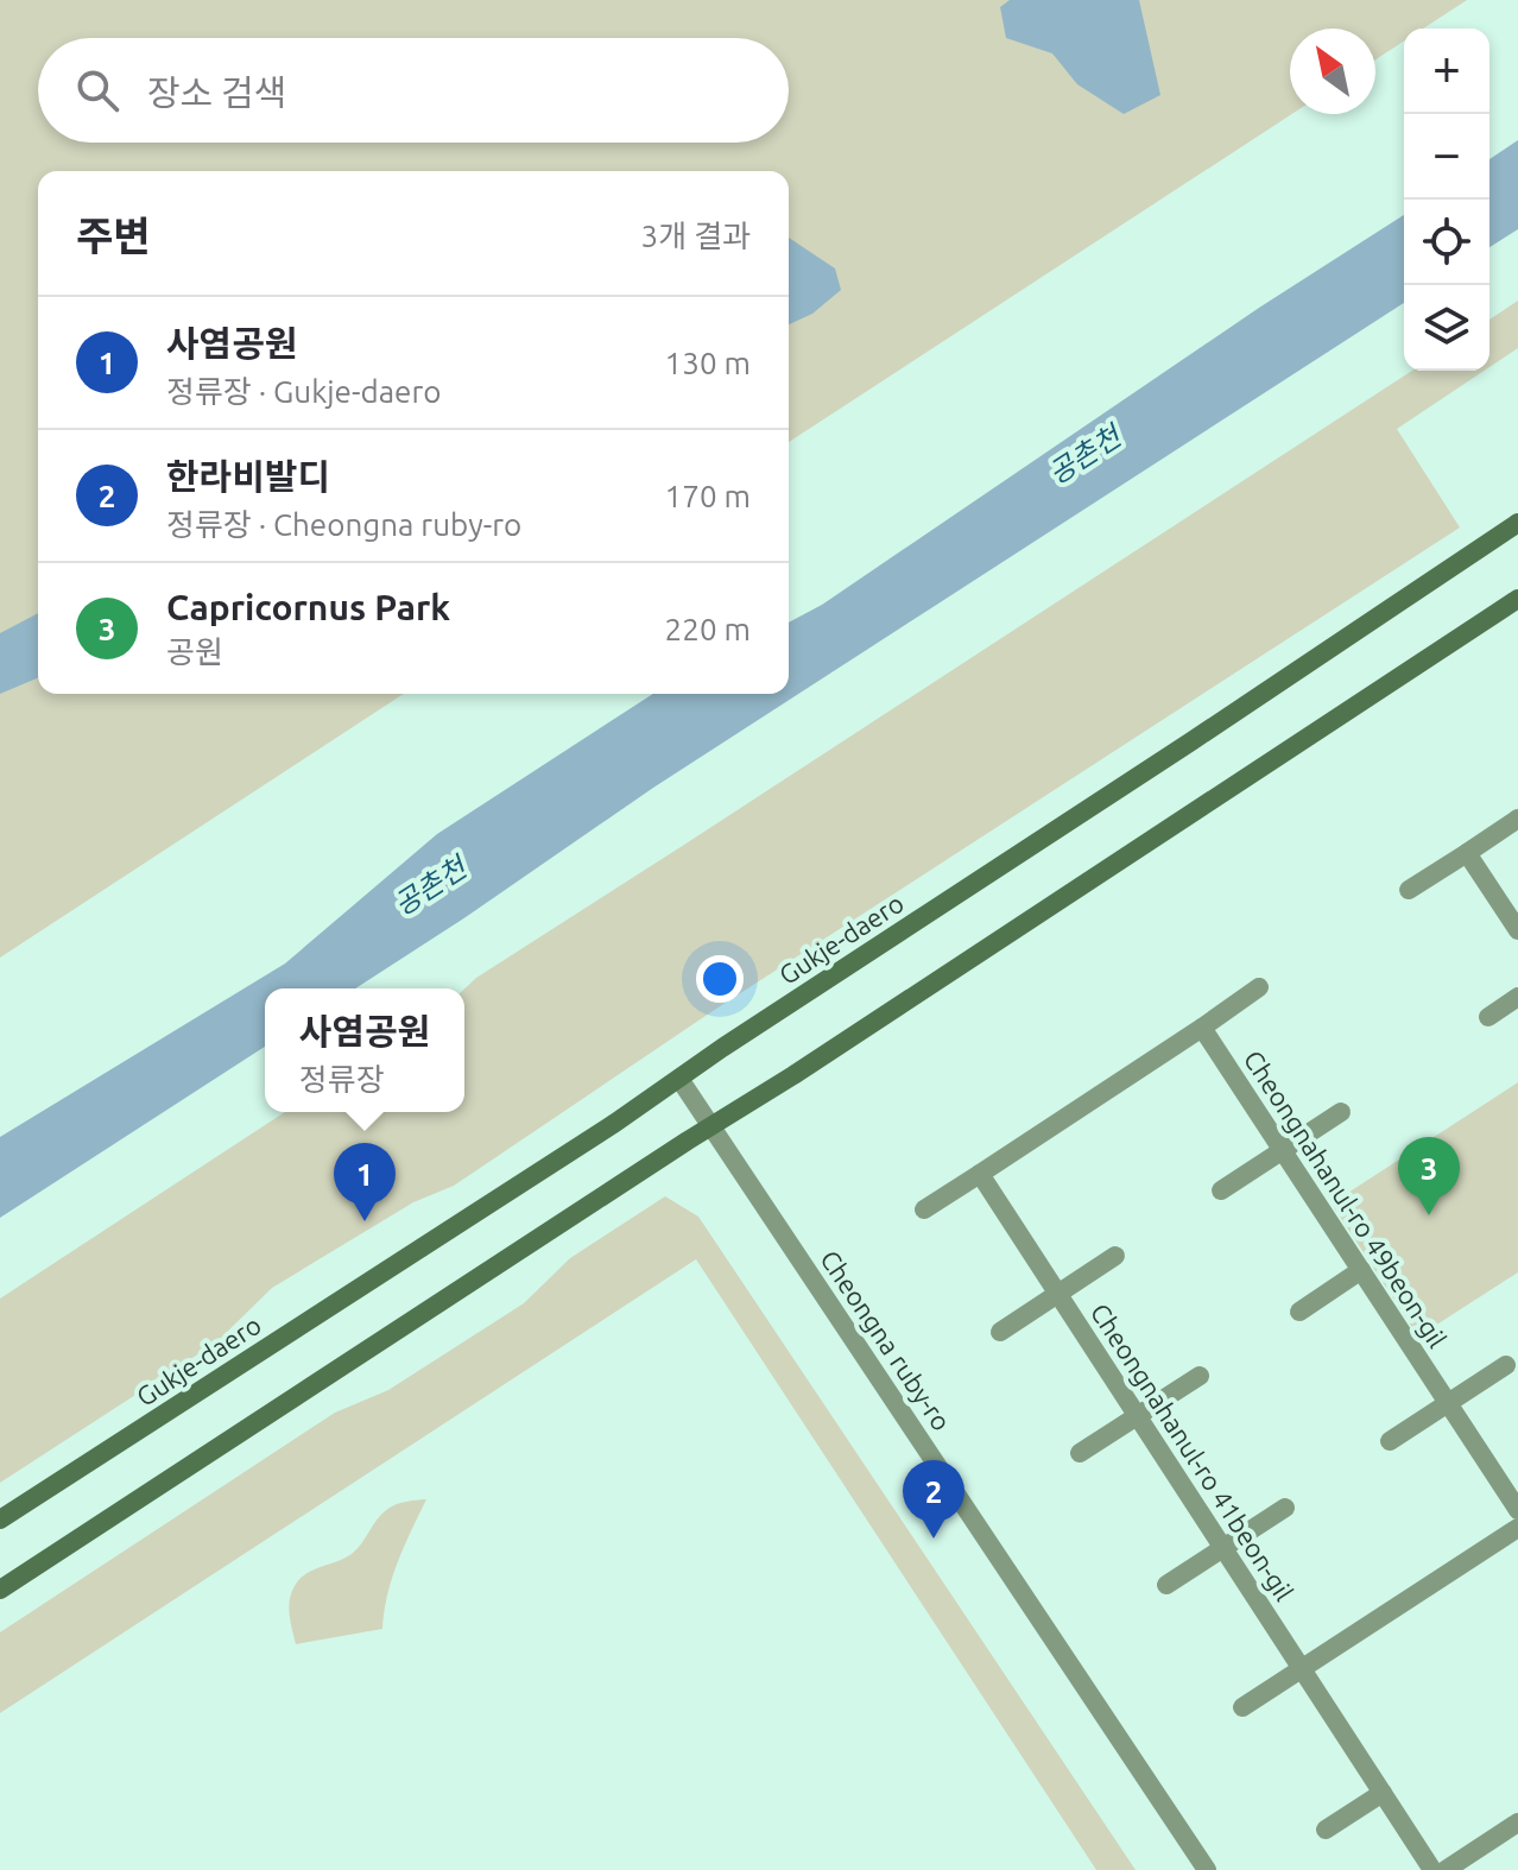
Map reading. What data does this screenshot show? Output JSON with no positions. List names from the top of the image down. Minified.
{"streets":{"main road":["Gukje-daero"],"street":["Cheongnahanul-ro 49beon-gil","Cheongna ruby-ro","Cheongnahanul-ro 41beon-gil"]},"crossings":[["Gukje-daero","Cheongna ruby-ro"]],"water":["공촌천"],"north":"top left","page":{"map_buttons":["+","−"],"search":"장소 검색","heading":["주변","3개 결과"],"list":[{"mark":"1","name":"사염공원","note":"정류장 · Gukje-daero","value":"130 m"},{"mark":"2","name":"한라비발디","note":"정류장 · Cheongna ruby-ro","value":"170 m"},{"mark":"3","name":"Capricornus Park","note":"공원","value":"220 m"}],"popup":["사염공원","정류장"],"pins":["3","1","2"]}}
